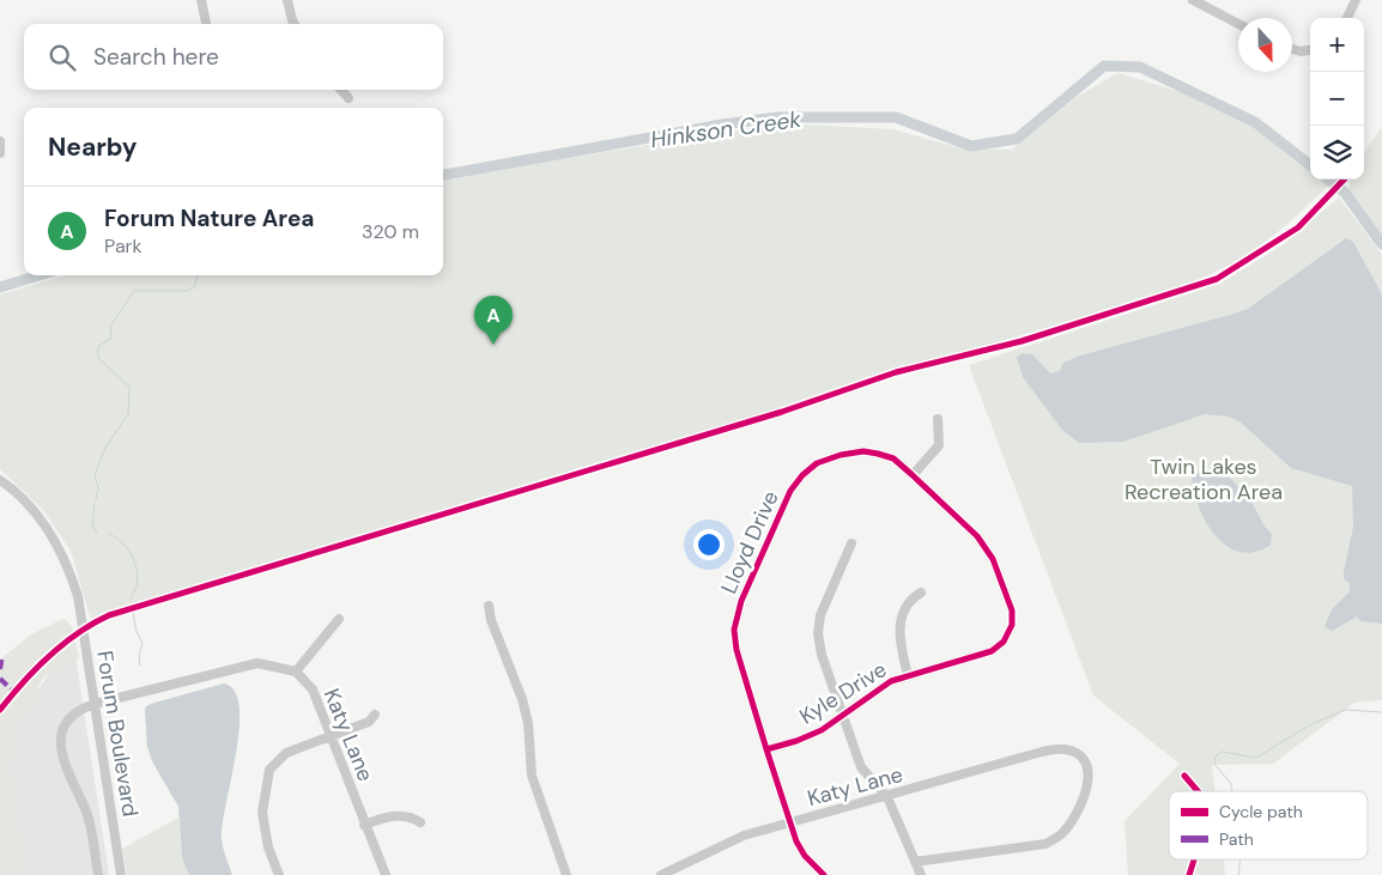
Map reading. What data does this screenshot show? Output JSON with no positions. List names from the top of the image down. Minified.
{"streets":{"street":["Lloyd Drive","Kyle Drive","Forum Boulevard","Katy Lane"]},"crossings":[["Lloyd Drive","Kyle Drive"]],"water":["Hinkson Creek"],"parks":["Twin Lakes Recreation Area"],"legend":["Cycle path","Path"],"north":"bottom","page":{"map_buttons":["+","−"],"search":"Search here","heading":"Nearby","list":[{"mark":"A","name":"Forum Nature Area","note":"Park","value":"320 m"}],"pins":"A"}}
